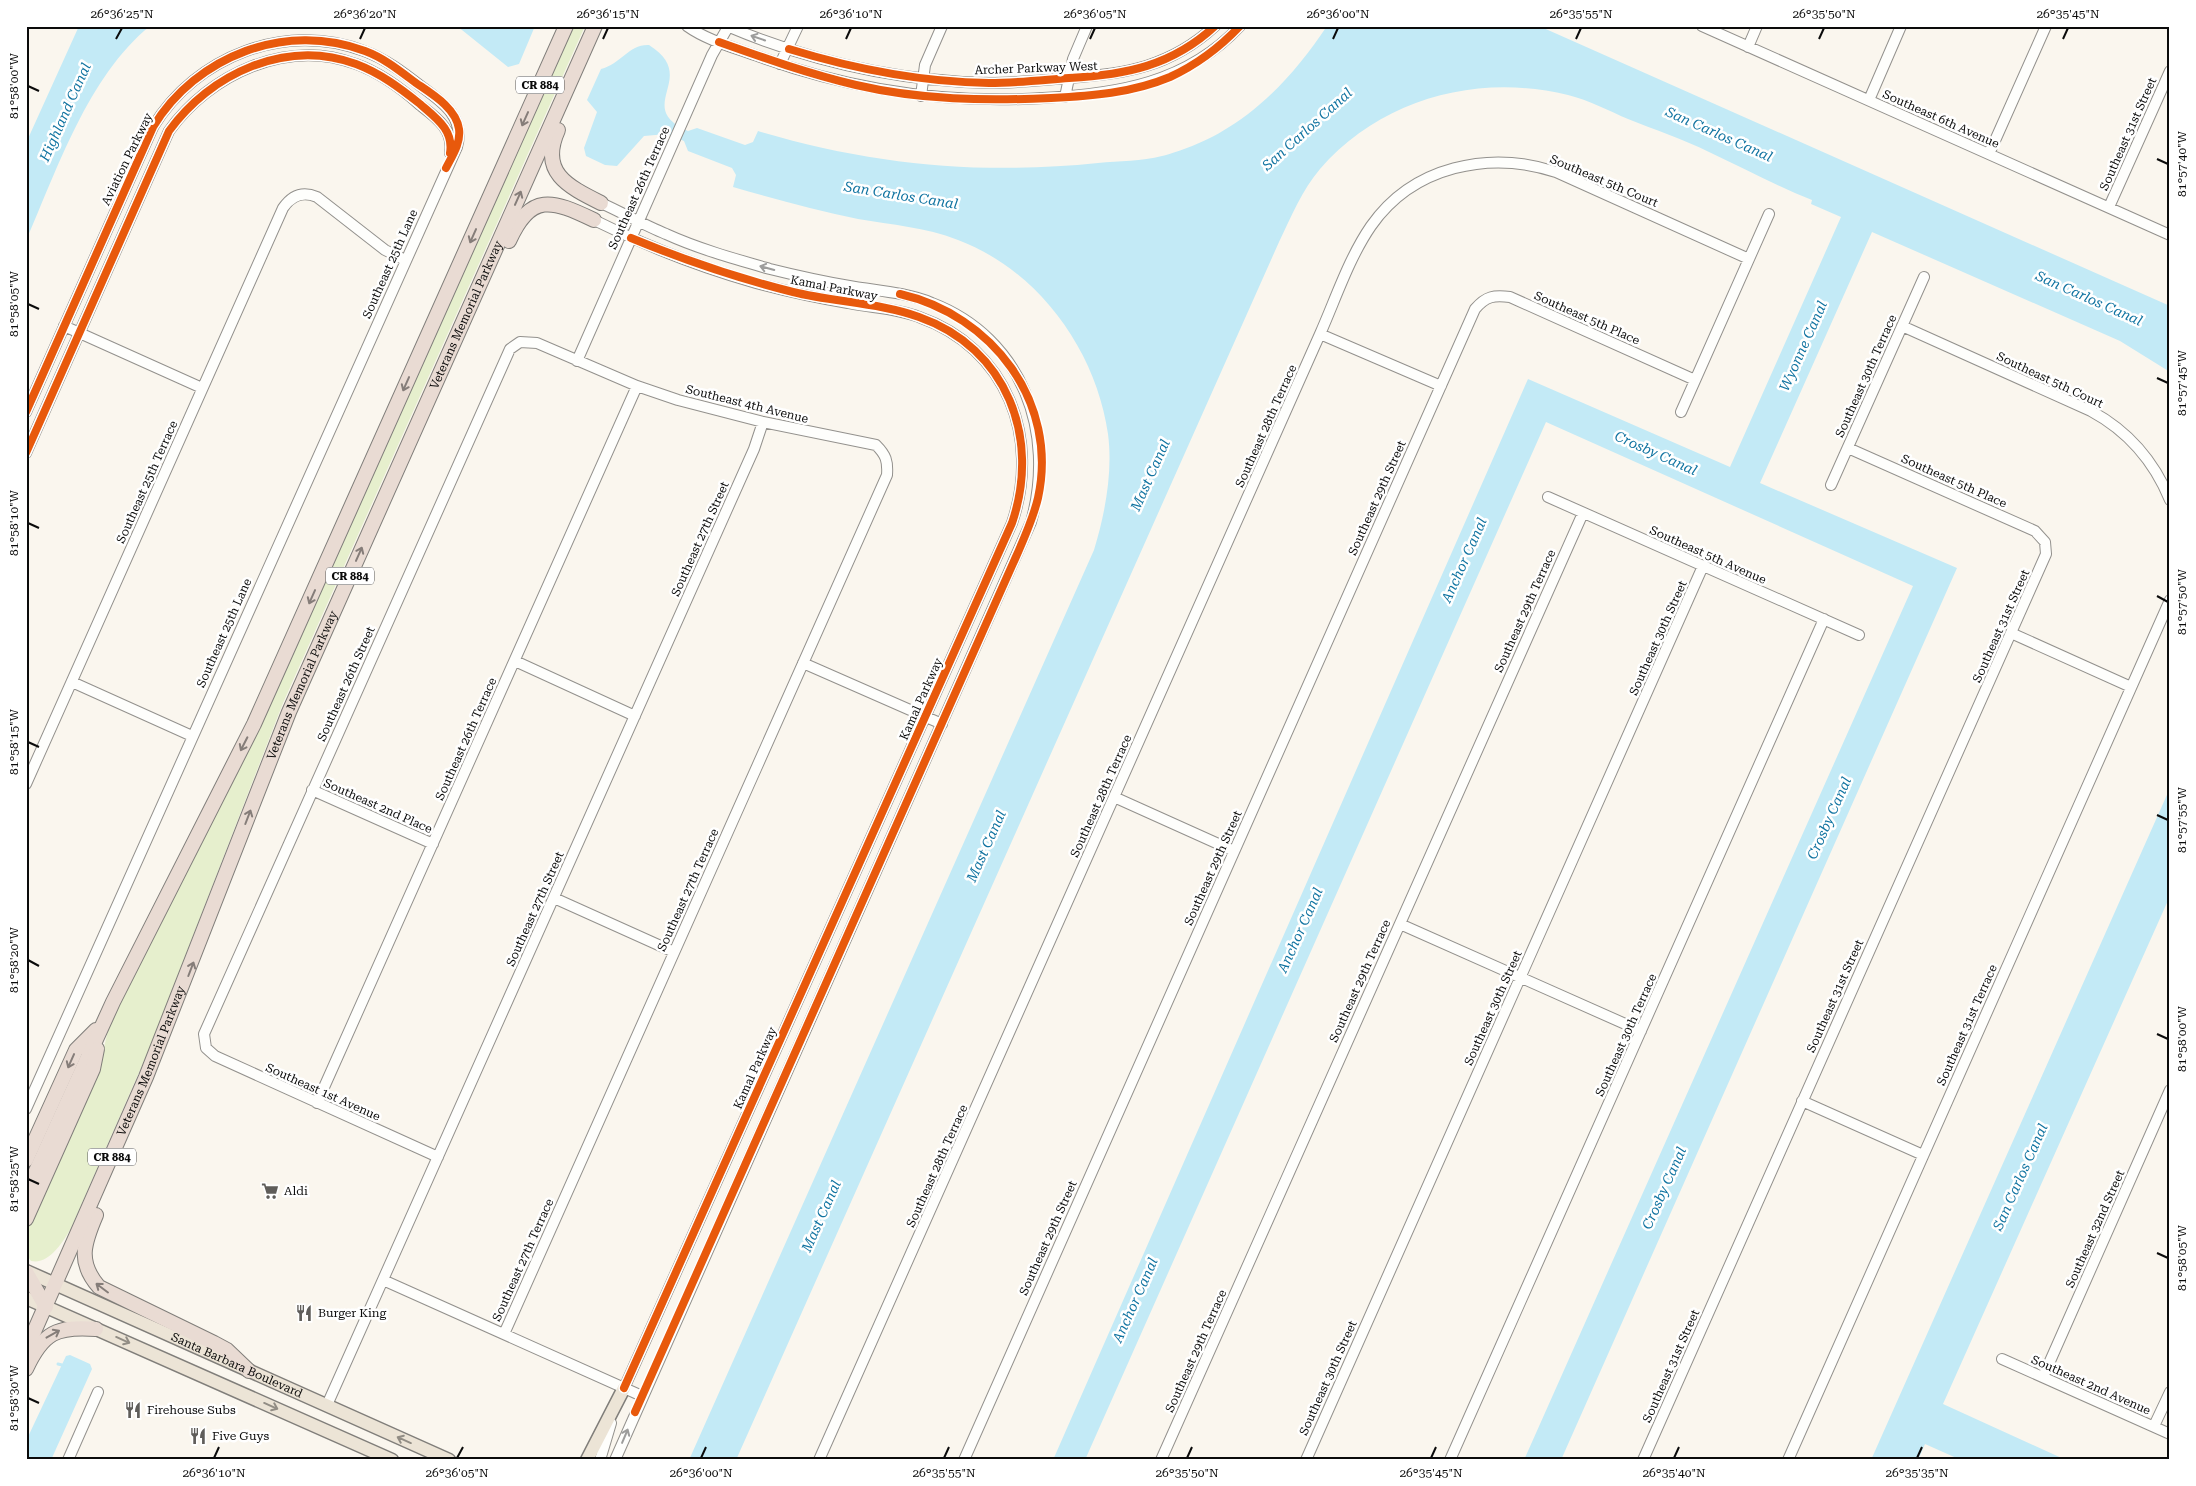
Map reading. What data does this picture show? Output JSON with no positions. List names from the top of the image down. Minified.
{"streets":{"highway":["CR 884","Veterans Memorial Parkway"],"main road":["Santa Barbara Boulevard"],"street":["Archer Parkway West","Southeast 6th Avenue","Southeast 31st Street","Aviation Parkway","Southeast 5th Court","Southeast 26th Terrace","Southeast 25th Lane","Kamal Parkway","Southeast 5th Place","Southeast 30th Terrace","Southeast 4th Avenue","Southeast 28th Terrace","Southeast 25th Terrace","Southeast 29th Street","Southeast 27th Street","Southeast 5th Avenue","Southeast 29th Terrace","Southeast 30th Street","Southeast 26th Street","Southeast 2nd Place","Southeast 27th Terrace","Southeast 31st Terrace","Southeast 1st Avenue","Southeast 32nd Street","Southeast 2nd Avenue"]},"crossings":[["Archer Parkway West","Southeast 26th Terrace"],["Southeast 6th Avenue","Southeast 31st Street"],["Southeast 31st Street","Southeast 5th Place"],["Aviation Parkway","Southeast 25th Lane"],["Southeast 5th Court","Southeast 30th Terrace"],["Southeast 5th Court","Southeast 28th Terrace"],["Southeast 26th Terrace","Kamal Parkway"],["Southeast 26th Terrace","Southeast 4th Avenue"],["Southeast 26th Terrace","Southeast 2nd Place"],["Southeast 26th Terrace","Southeast 1st Avenue"],["Southeast 25th Lane","Southeast 25th Terrace"],["Veterans Memorial Parkway","Santa Barbara Boulevard"],["Southeast 5th Place","Southeast 30th Terrace"],["Southeast 5th Place","Southeast 29th Street"],["Southeast 30th Terrace","Southeast 5th Avenue"],["Southeast 4th Avenue","Southeast 27th Street"],["Southeast 4th Avenue","Southeast 26th Street"],["Southeast 4th Avenue","Southeast 27th Terrace"],["Southeast 27th Street","Southeast 1st Avenue"],["Southeast 27th Street","Santa Barbara Boulevard"],["Southeast 5th Avenue","Southeast 29th Terrace"],["Southeast 5th Avenue","Southeast 30th Street"],["Southeast 26th Street","Southeast 2nd Place"],["Southeast 26th Street","Southeast 1st Avenue"],["Southeast 32nd Street","Southeast 2nd Avenue"]],"water":["Highland Canal","San Carlos Canal","Wyonne Canal","Crosby Canal","Mast Canal","Anchor Canal"],"places":{"supermarket":["Aldi"],"restaurant":["Burger King","Firehouse Subs","Five Guys"]},"coordinates":["26°36'25\"N","26°36'20\"N","26°36'15\"N","26°36'10\"N","26°36'05\"N","26°36'00\"N","26°35'55\"N","26°35'50\"N","26°35'45\"N","81°58'00\"W","81°57'40\"W","81°58'05\"W","81°57'45\"W","81°58'10\"W","81°57'50\"W","81°58'15\"W","81°57'55\"W","81°58'20\"W","81°58'25\"W","81°58'30\"W","26°35'40\"N","26°35'35\"N"]}
